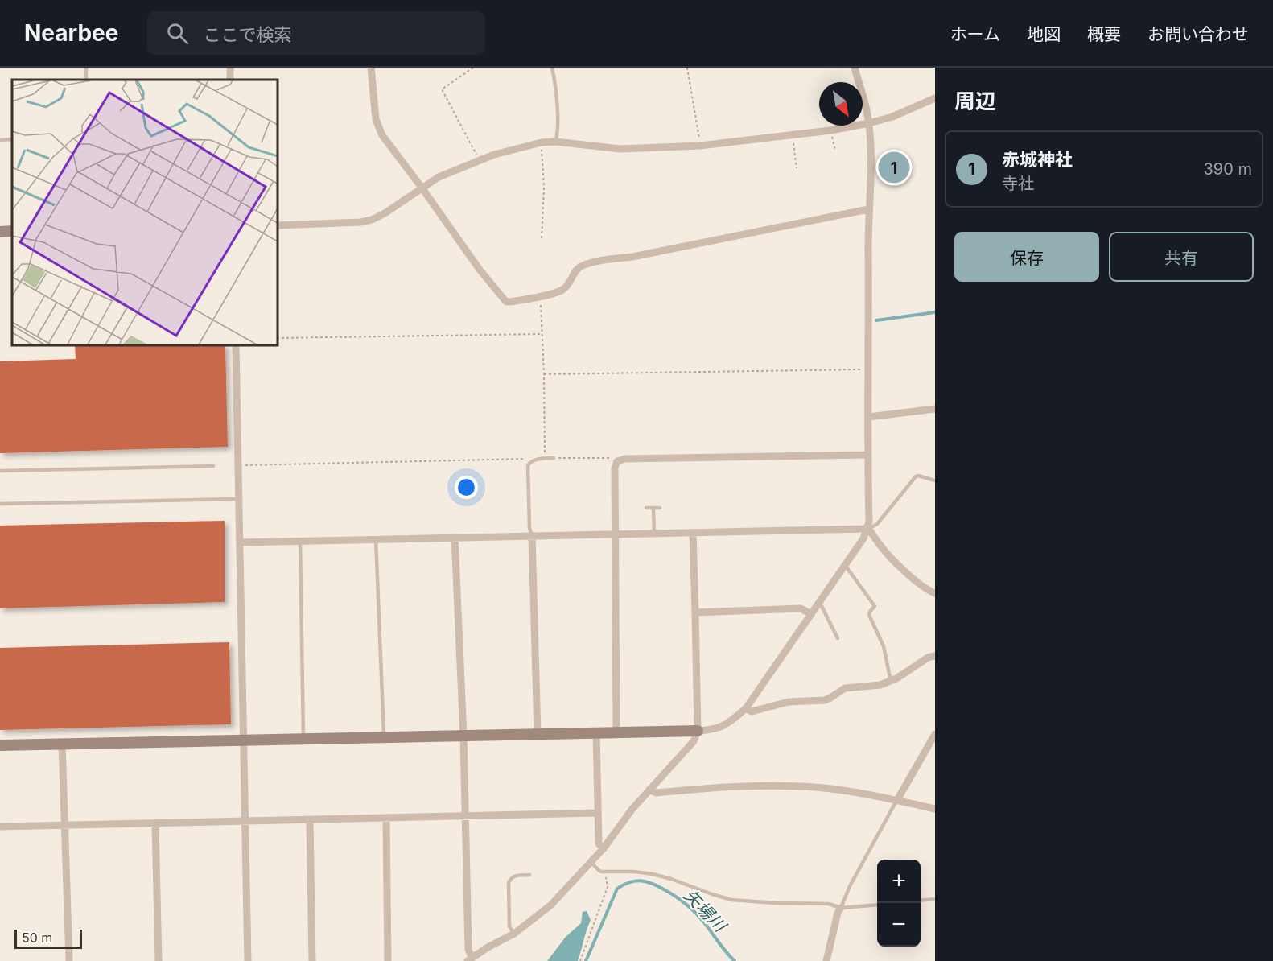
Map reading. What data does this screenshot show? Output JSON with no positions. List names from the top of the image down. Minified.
{"water":["矢場川"],"scale_bar":"50 m","north":"bottom right","page":{"header":"Nearbee","search":"ここで検索","nav":["ホーム","地図","概要","お問い合わせ"],"heading":"周辺","list":[{"mark":"1","name":"赤城神社","note":"寺社","value":"390 m"}],"pins":"1","buttons":["保存","共有"],"map_buttons":["+","−"],"scale":"50 m"}}
